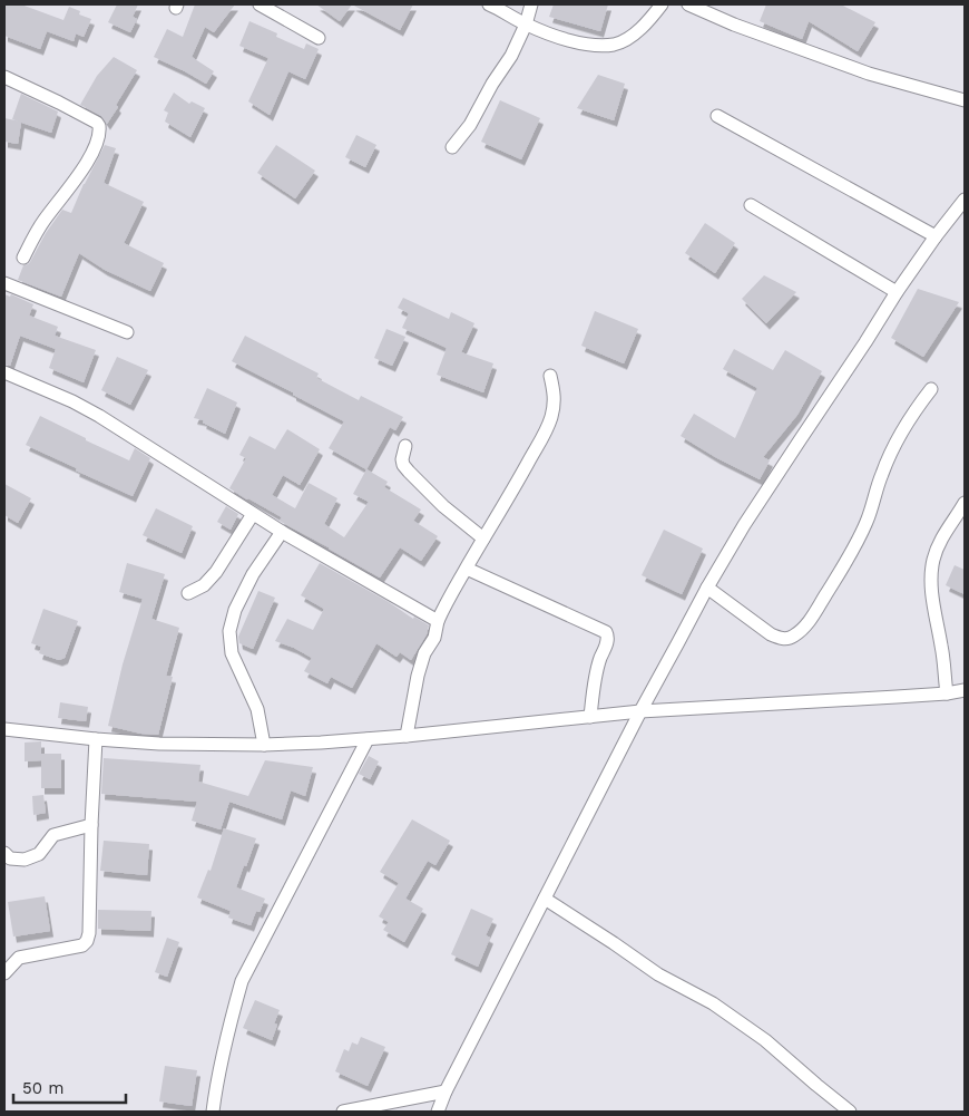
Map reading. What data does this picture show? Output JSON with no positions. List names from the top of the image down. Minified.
{"scale_bar":"50 m"}
